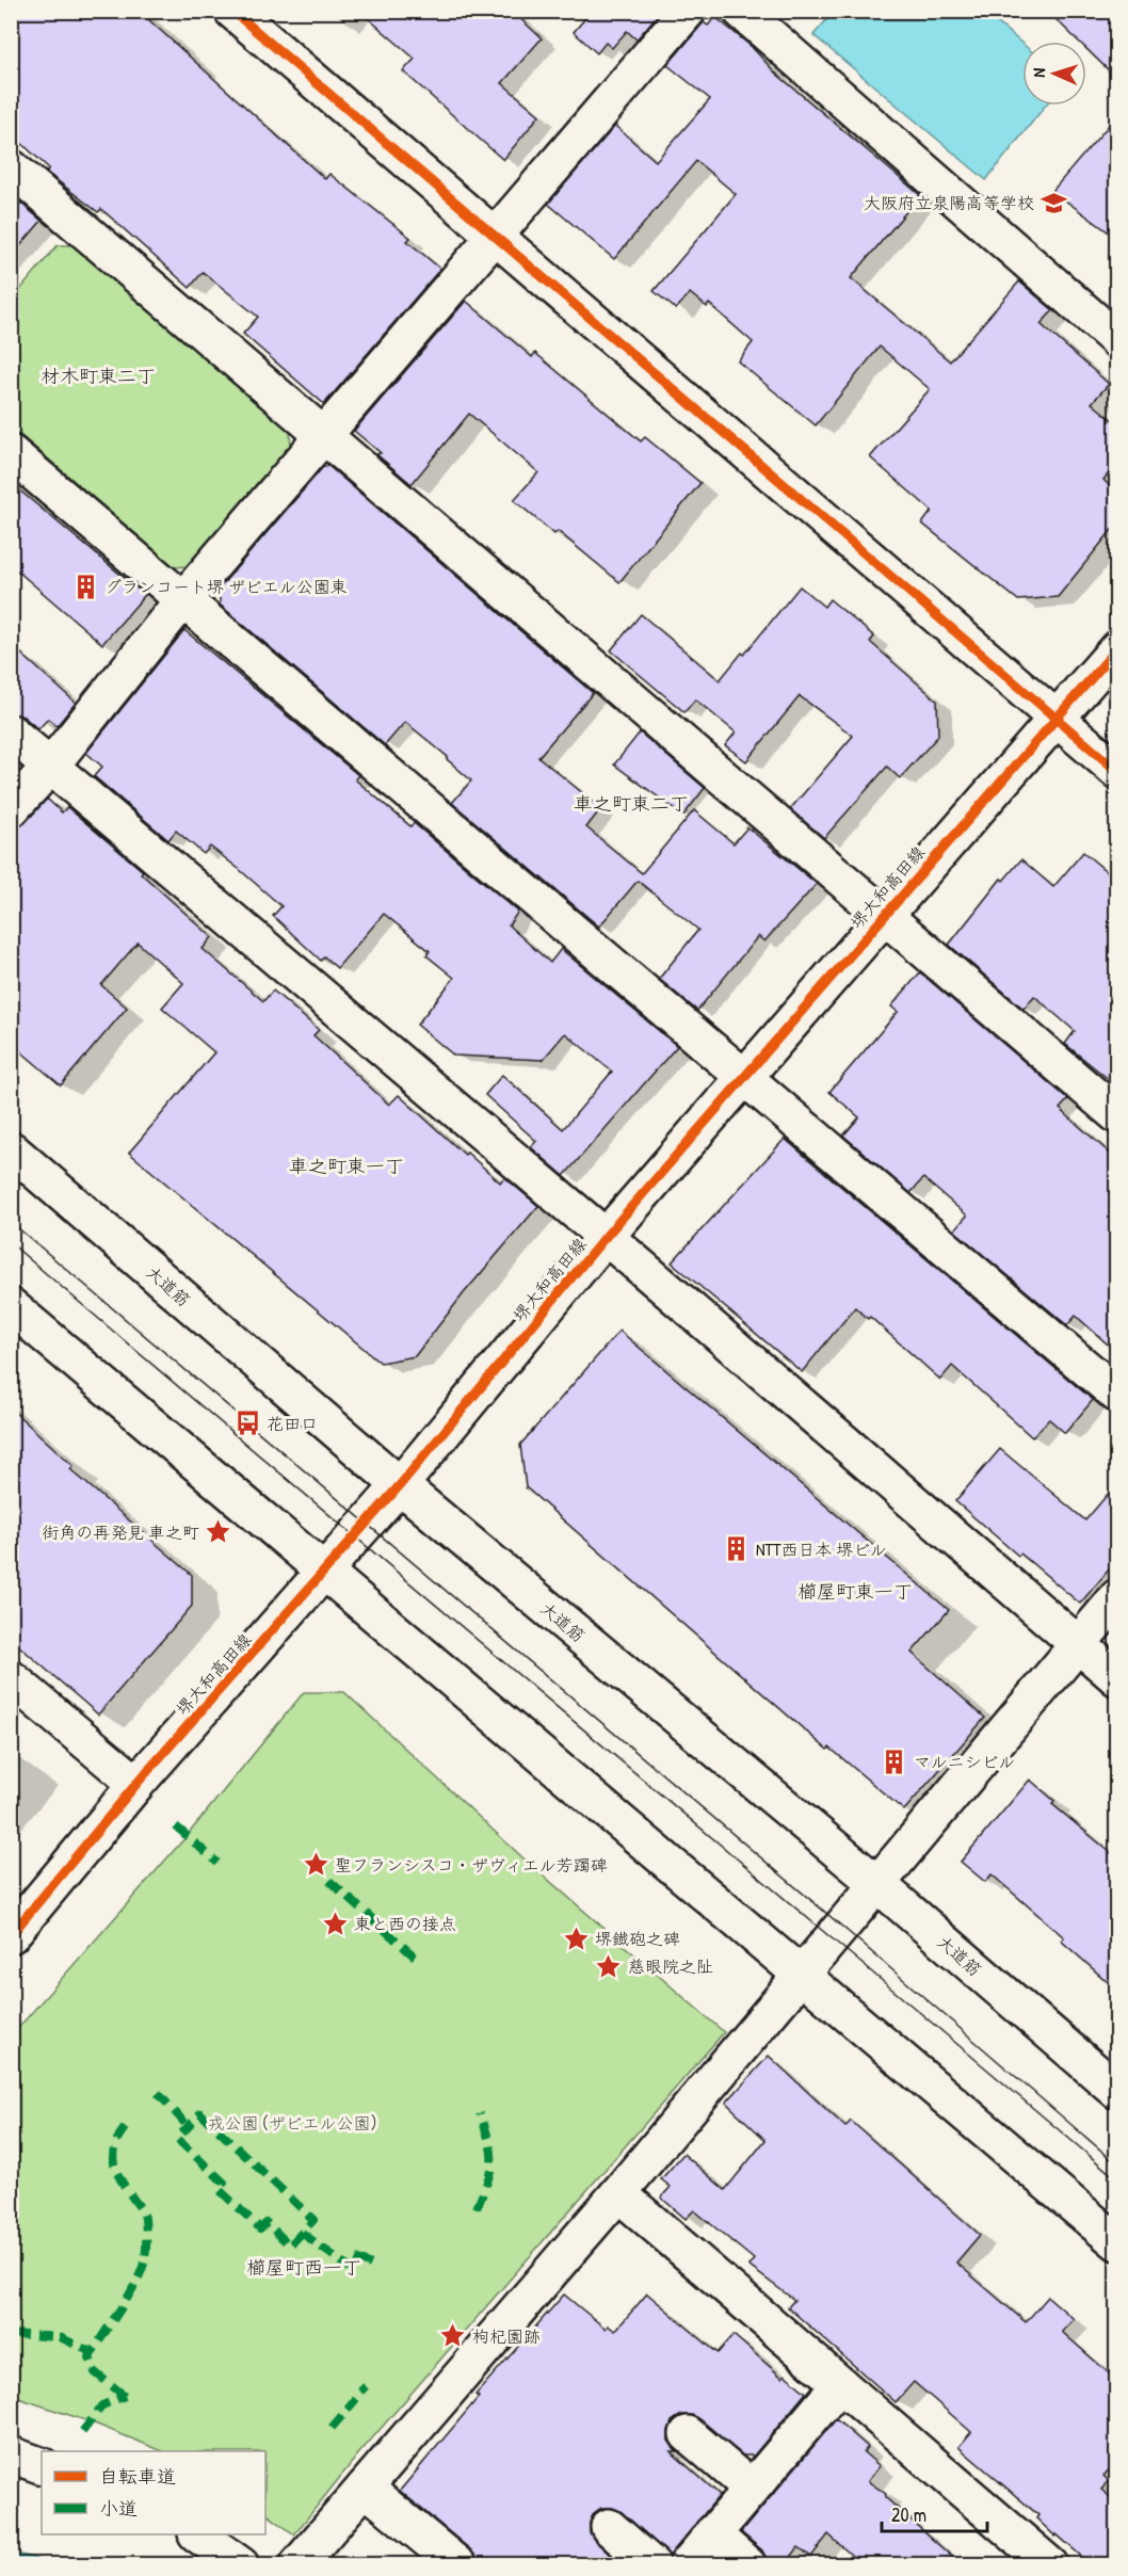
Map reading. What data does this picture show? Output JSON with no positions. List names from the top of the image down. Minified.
{"streets":{"street":["堺大和高田線","大道筋"]},"crossings":[["堺大和高田線","大道筋"]],"districts":["材木町東二丁","車之町東二丁","車之町東一丁","櫛屋町東一丁","櫛屋町西一丁"],"parks":["戎公園 (ザビエル公園)"],"places":{"school or university":["大阪府立泉陽高等学校"],"building":["グランコート堺 ザビエル公園東","NTT西日本 堺ビル","マルニシビル"],"bus stop":["花田口"],"place":["街角の再発見 車之町","聖フランシスコ・ザヴィエル芳躅碑","東と西の接点","堺鐡砲之碑","慈眼院之阯","枸杞園跡"]},"legend":["自転車道","小道"],"scale_bar":"20 m","north":"left"}
